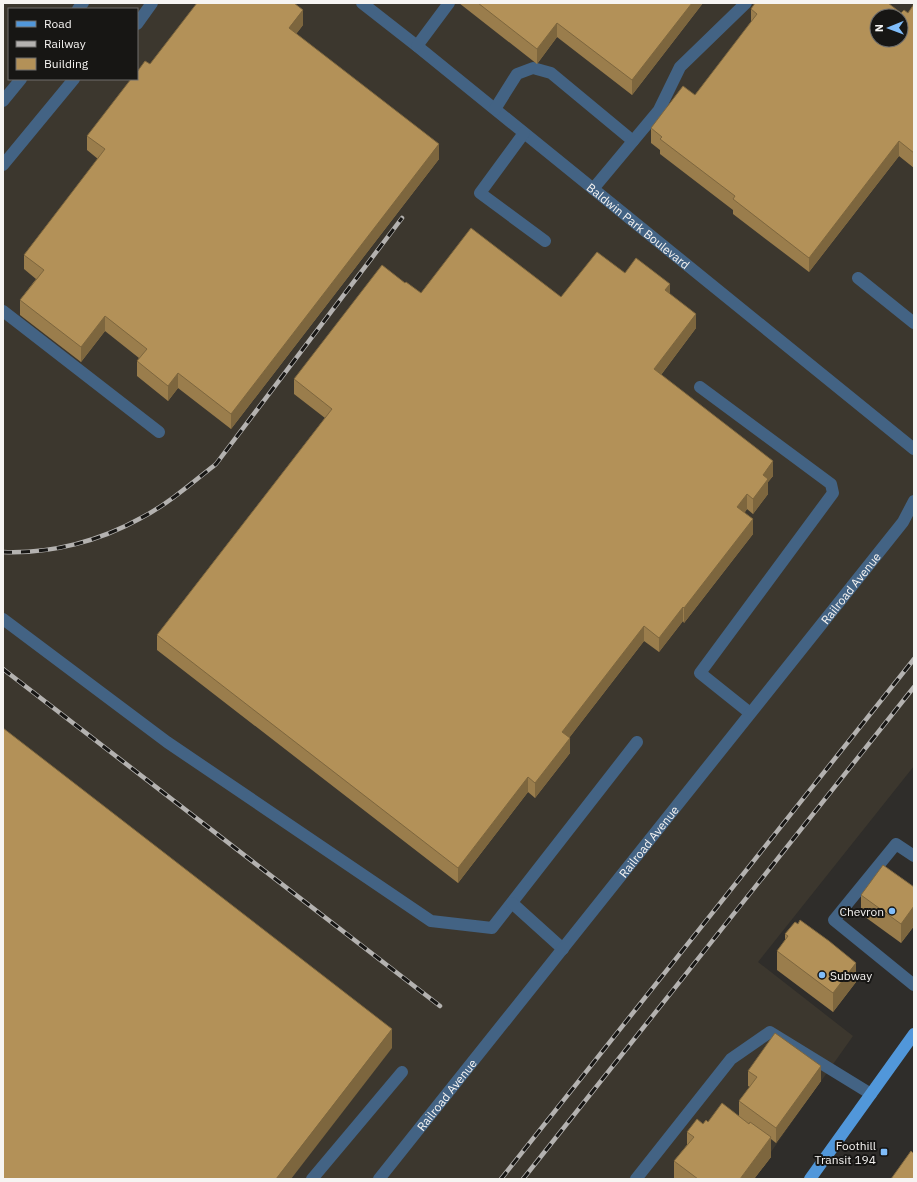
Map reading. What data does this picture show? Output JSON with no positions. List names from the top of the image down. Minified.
{"streets":{"street":["Baldwin Park Boulevard","Railroad Avenue"]},"places":{"other":["Chevron","Subway"],"transit":["Foothill Transit 194"]},"legend":["Road","Railway","Building"],"north":"left"}
